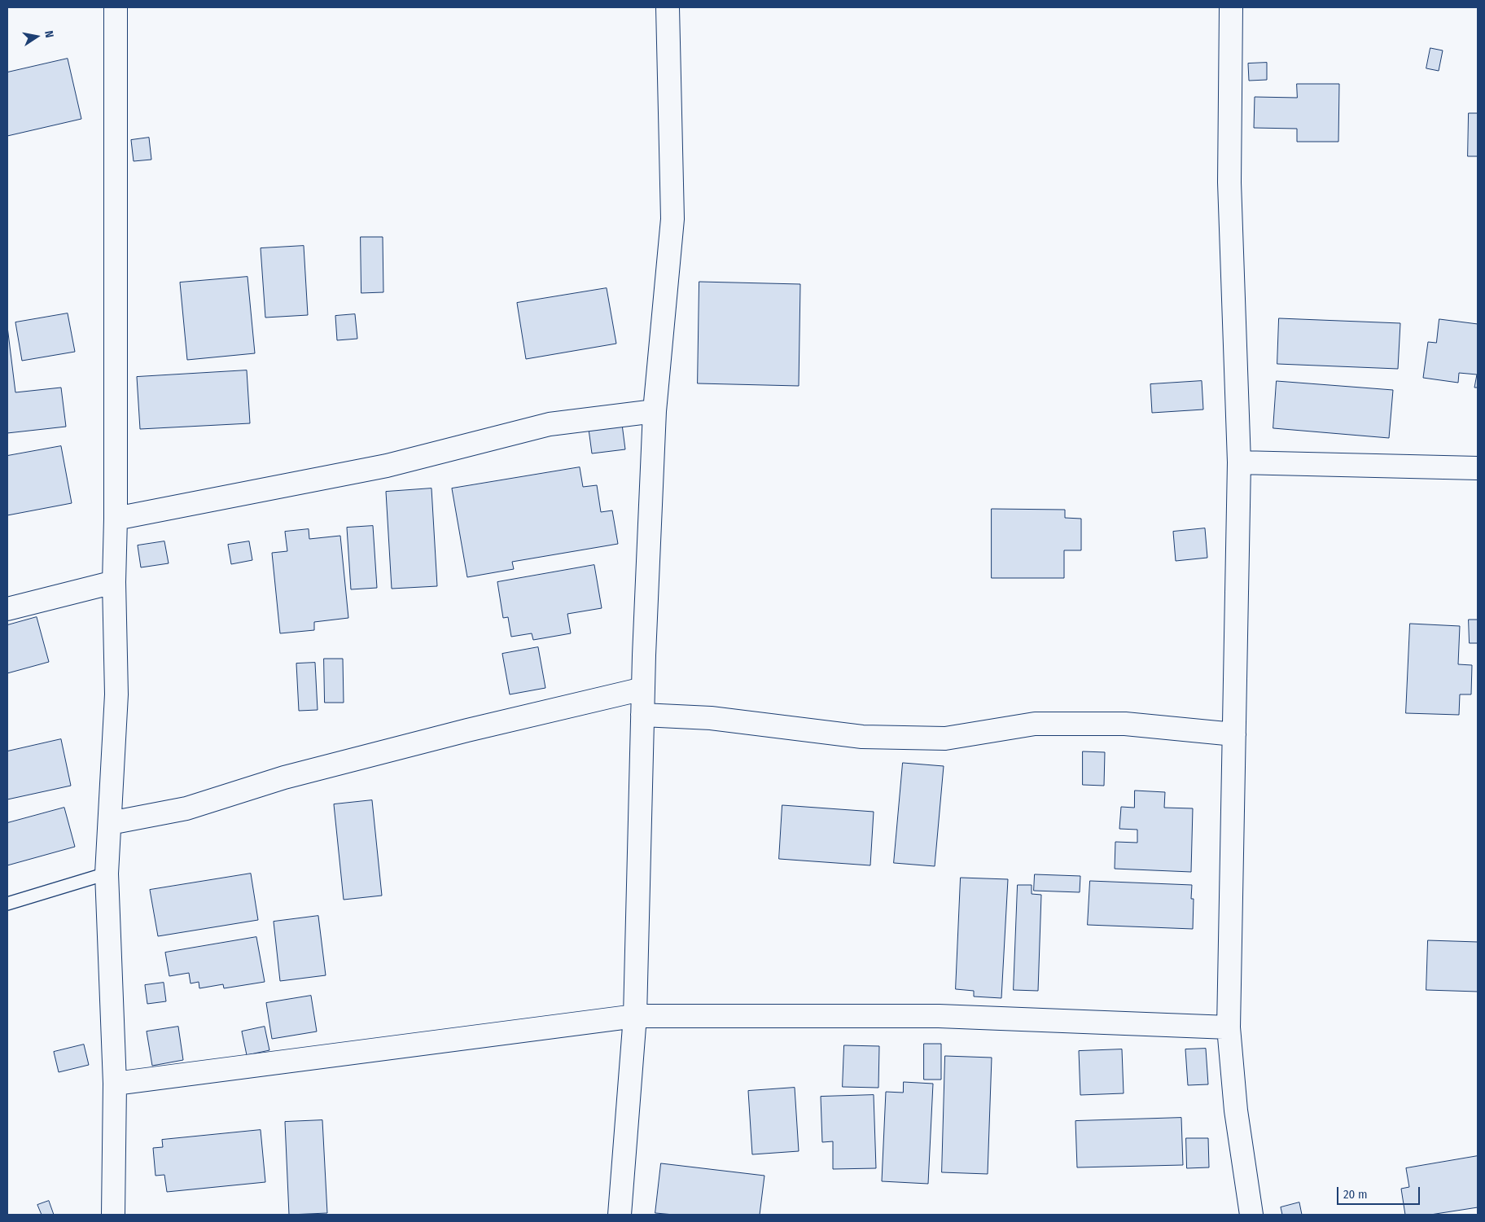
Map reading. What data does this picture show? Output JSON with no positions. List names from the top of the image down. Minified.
{"scale_bar":"20 m","north":"right"}
